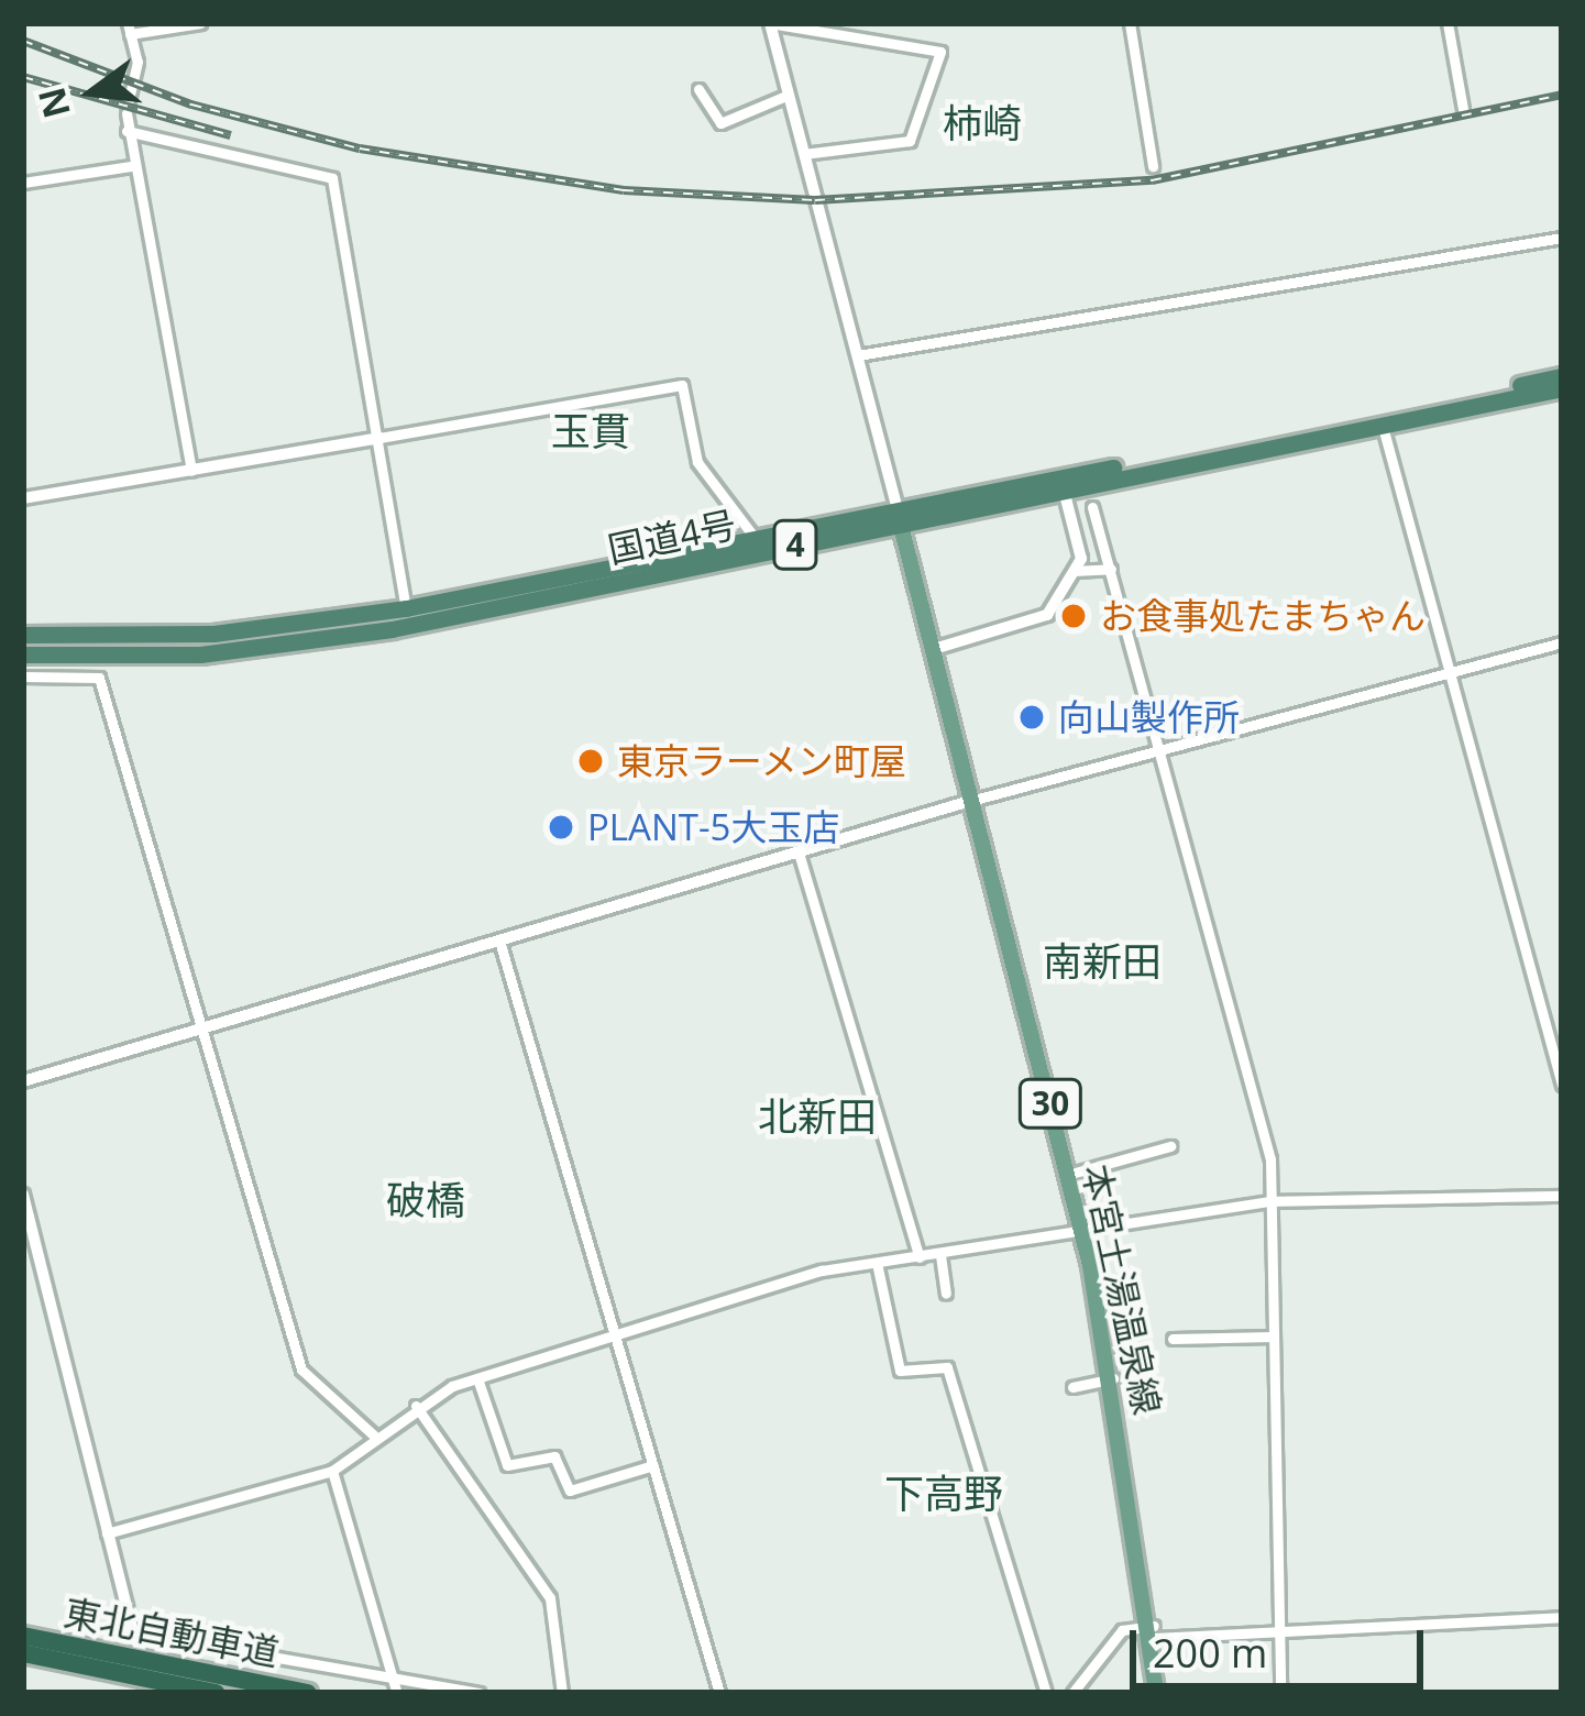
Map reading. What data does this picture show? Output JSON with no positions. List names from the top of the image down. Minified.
{"streets":{"highway":["国道4号","4","東北自動車道"],"main road":["30","本宮土湯温泉線"]},"crossings":[["国道4号","本宮土湯温泉線"]],"districts":["柿崎","玉貫","南新田","北新田","破橋","下高野"],"places":["お食事処たまちゃん","向山製作所","東京ラーメン町屋","PLANT-5大玉店"],"scale_bar":"200 m","north":"left"}
